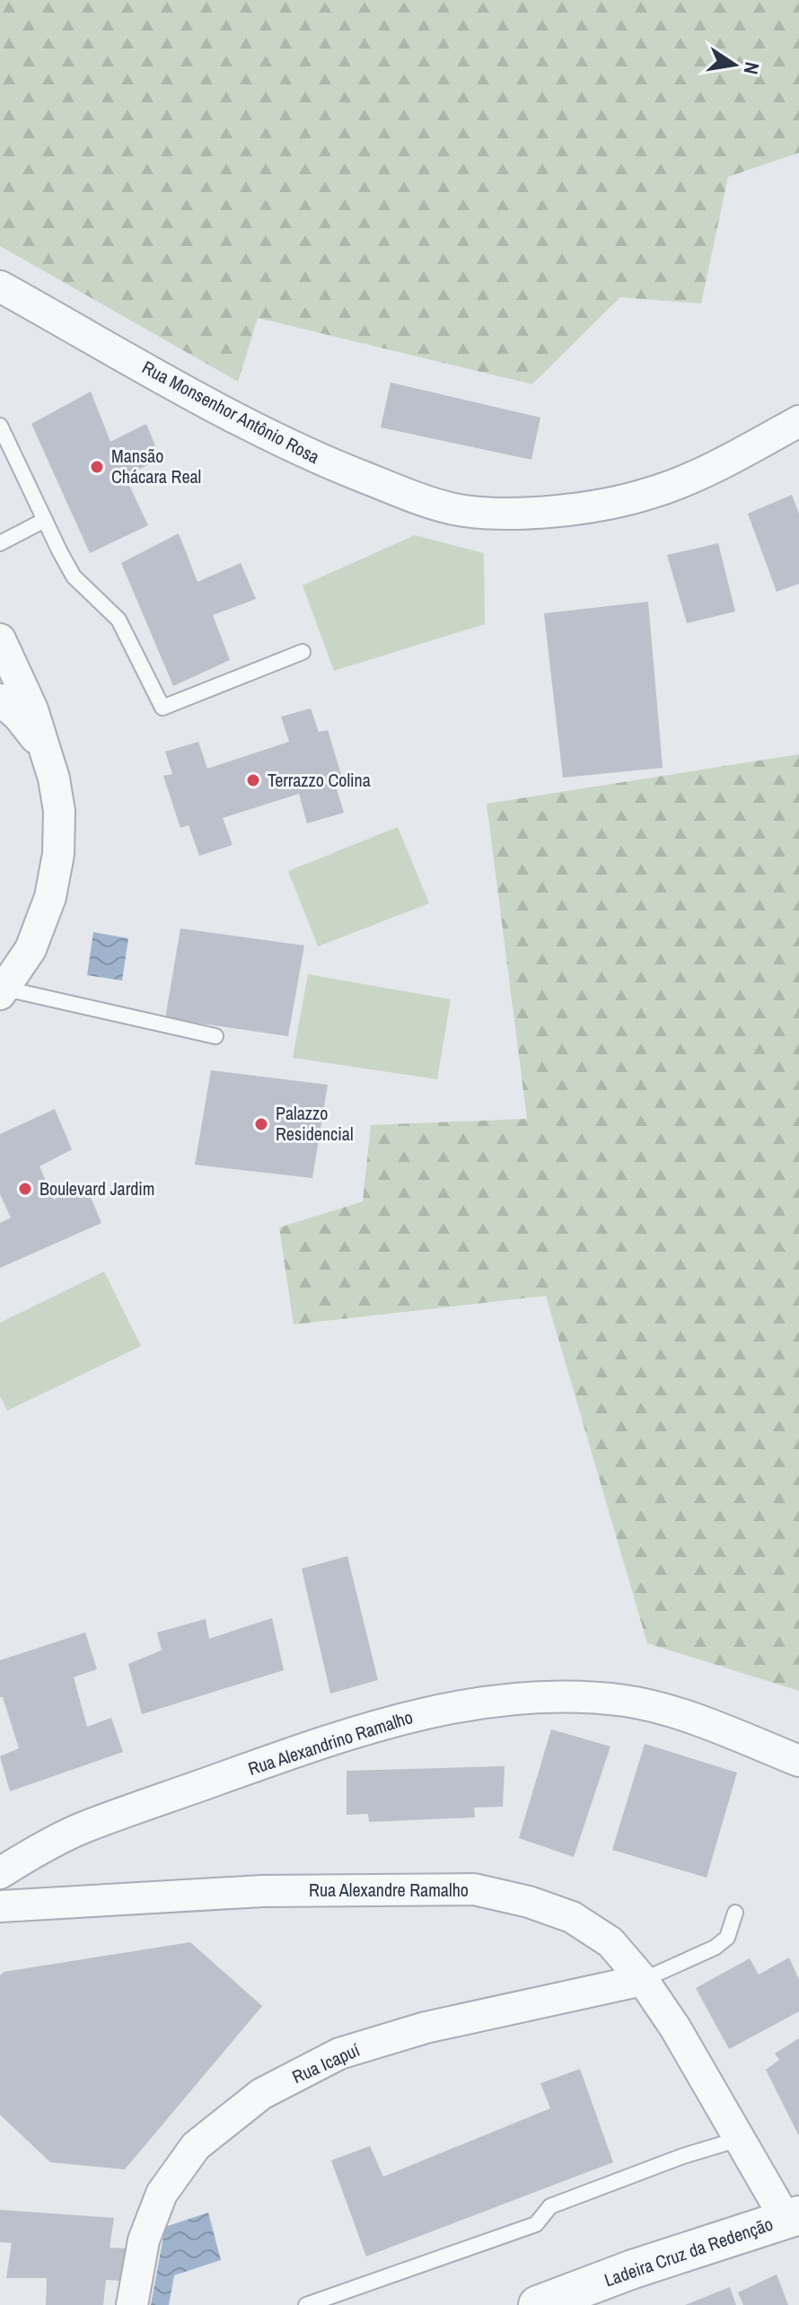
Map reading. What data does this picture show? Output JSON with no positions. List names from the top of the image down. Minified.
{"streets":{"street":["Rua Monsenhor Antônio Rosa","Rua Alexandrino Ramalho","Rua Alexandre Ramalho","Rua Icapuí","Ladeira Cruz da Redenção"]},"crossings":[["Rua Alexandre Ramalho","Rua Icapuí"],["Rua Alexandre Ramalho","Ladeira Cruz da Redenção"]],"places":["Mansão Chácara Real","Terrazzo Colina","Palazzo Residencial","Boulevard Jardim"],"north":"right"}
